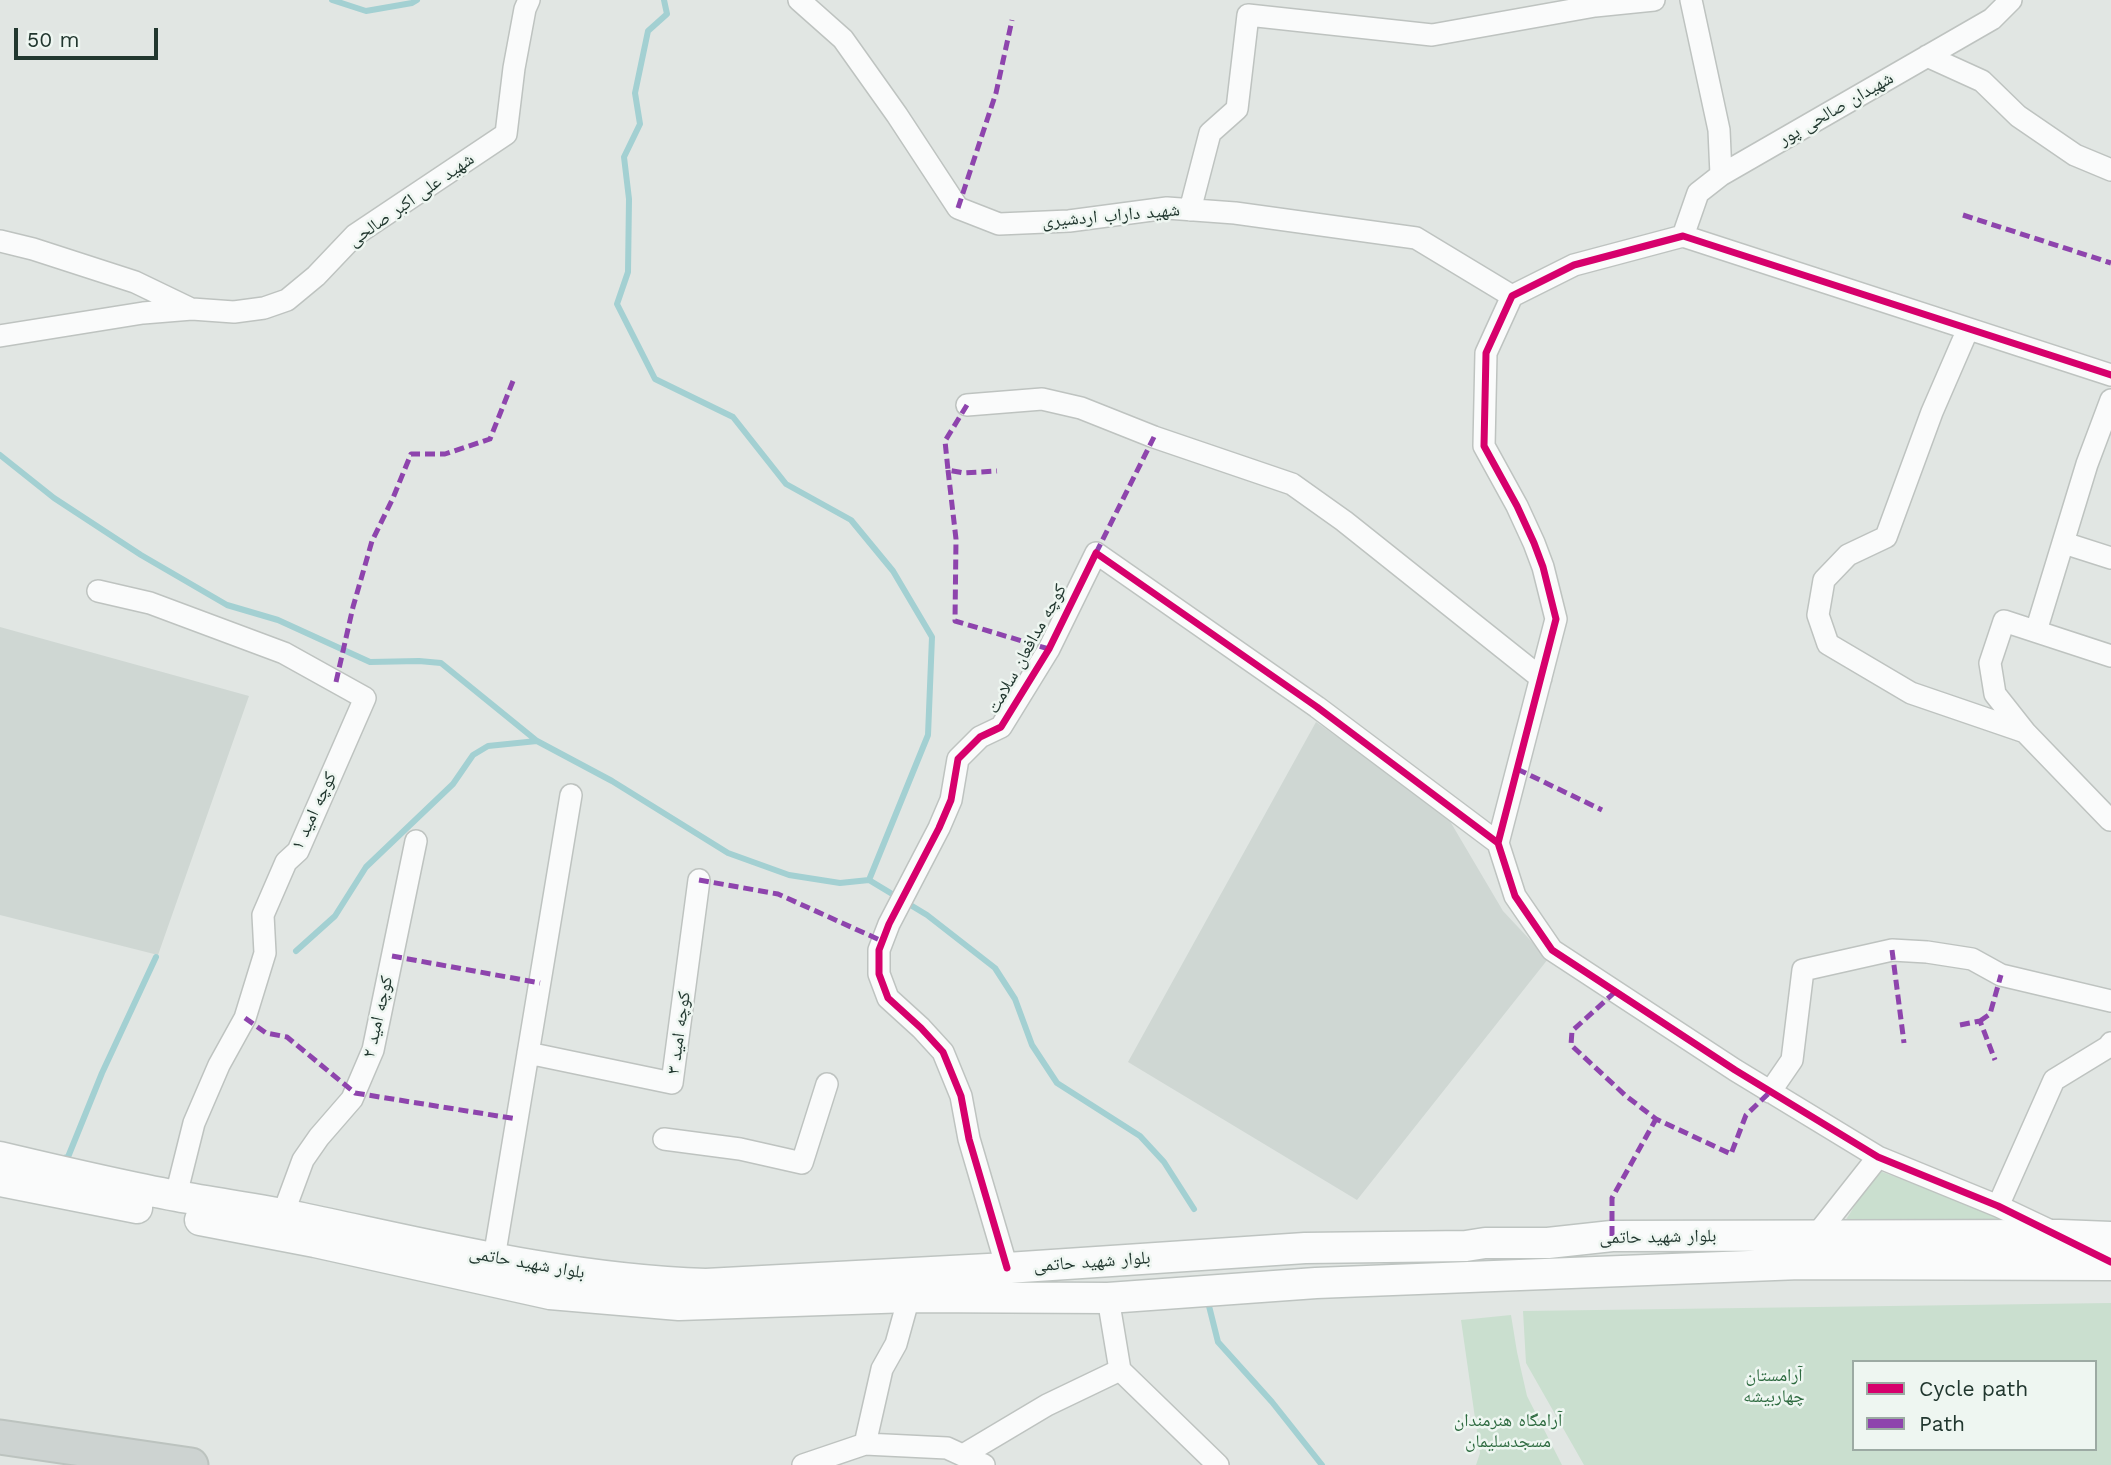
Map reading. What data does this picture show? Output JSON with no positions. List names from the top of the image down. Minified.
{"streets":{"main road":["بلوار شهید حاتمی"],"street":["شهیدان صالحی پور","شهید علی اکبر صالحی","شهید داراب اردشیری","کوچه مدافعان سلامت","کوچه امید ۱","کوچه امید ۲","کوچه امید ۳"]},"crossings":[["کوچه مدافعان سلامت","بلوار شهید حاتمی"],["کوچه امید ۱","بلوار شهید حاتمی"],["کوچه امید ۲","بلوار شهید حاتمی"]],"parks":["آرامستان چهاربیشه","آرامگاه هنرمندان مسجدسلیمان"],"legend":["Cycle path","Path"],"scale_bar":"50 m"}
